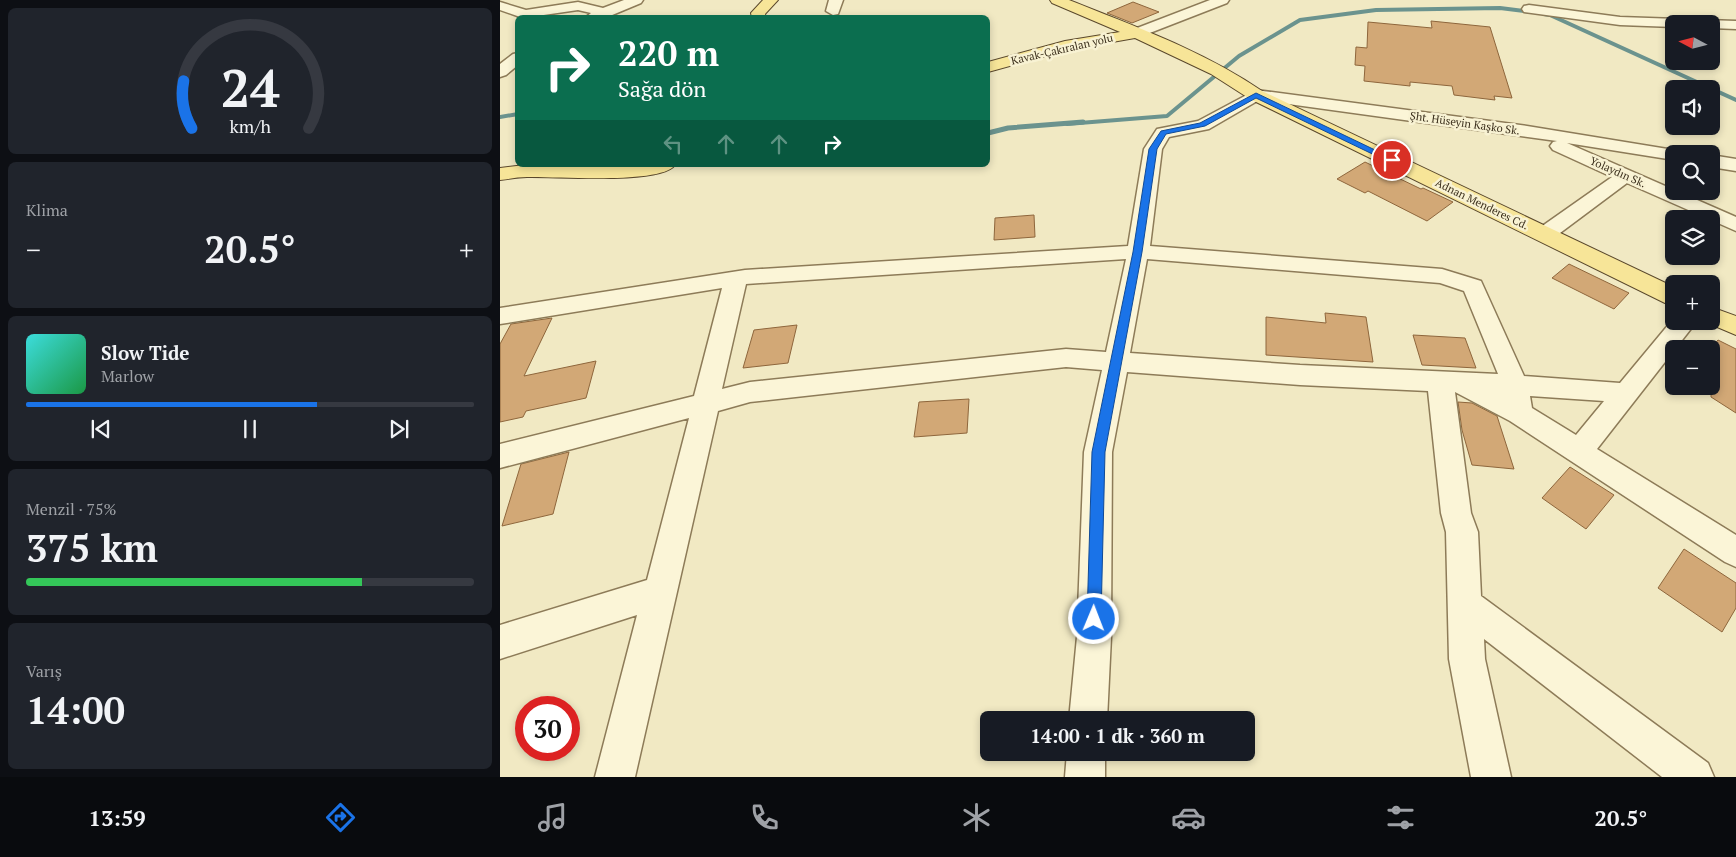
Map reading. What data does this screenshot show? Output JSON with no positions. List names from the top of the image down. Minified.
{"streets":{"main road":["Kavak-Çakıralan yolu","Adnan Menderes Cd."],"street":["Şht. Hüseyin Kaşko Sk.","Yolaydın Sk."]},"crossings":[["Kavak-Çakıralan yolu","Adnan Menderes Cd."],["Şht. Hüseyin Kaşko Sk.","Yolaydın Sk."],["Şht. Hüseyin Kaşko Sk.","Adnan Menderes Cd."]],"north":"left","page":{"map_buttons":["+","−"],"turn":["220 m","Sağa dön"],"tile":["Klima",["Menzil · 75%","375 km"],["Varış","14:00"]],"heat":["−","20.5°","+"],"song":["Slow Tide","Marlow"],"limit":"30","trip":"14:00 · 1 dk · 360 m","tabs":["13:59","20.5°"],"gauge":["24","km/h"]}}
